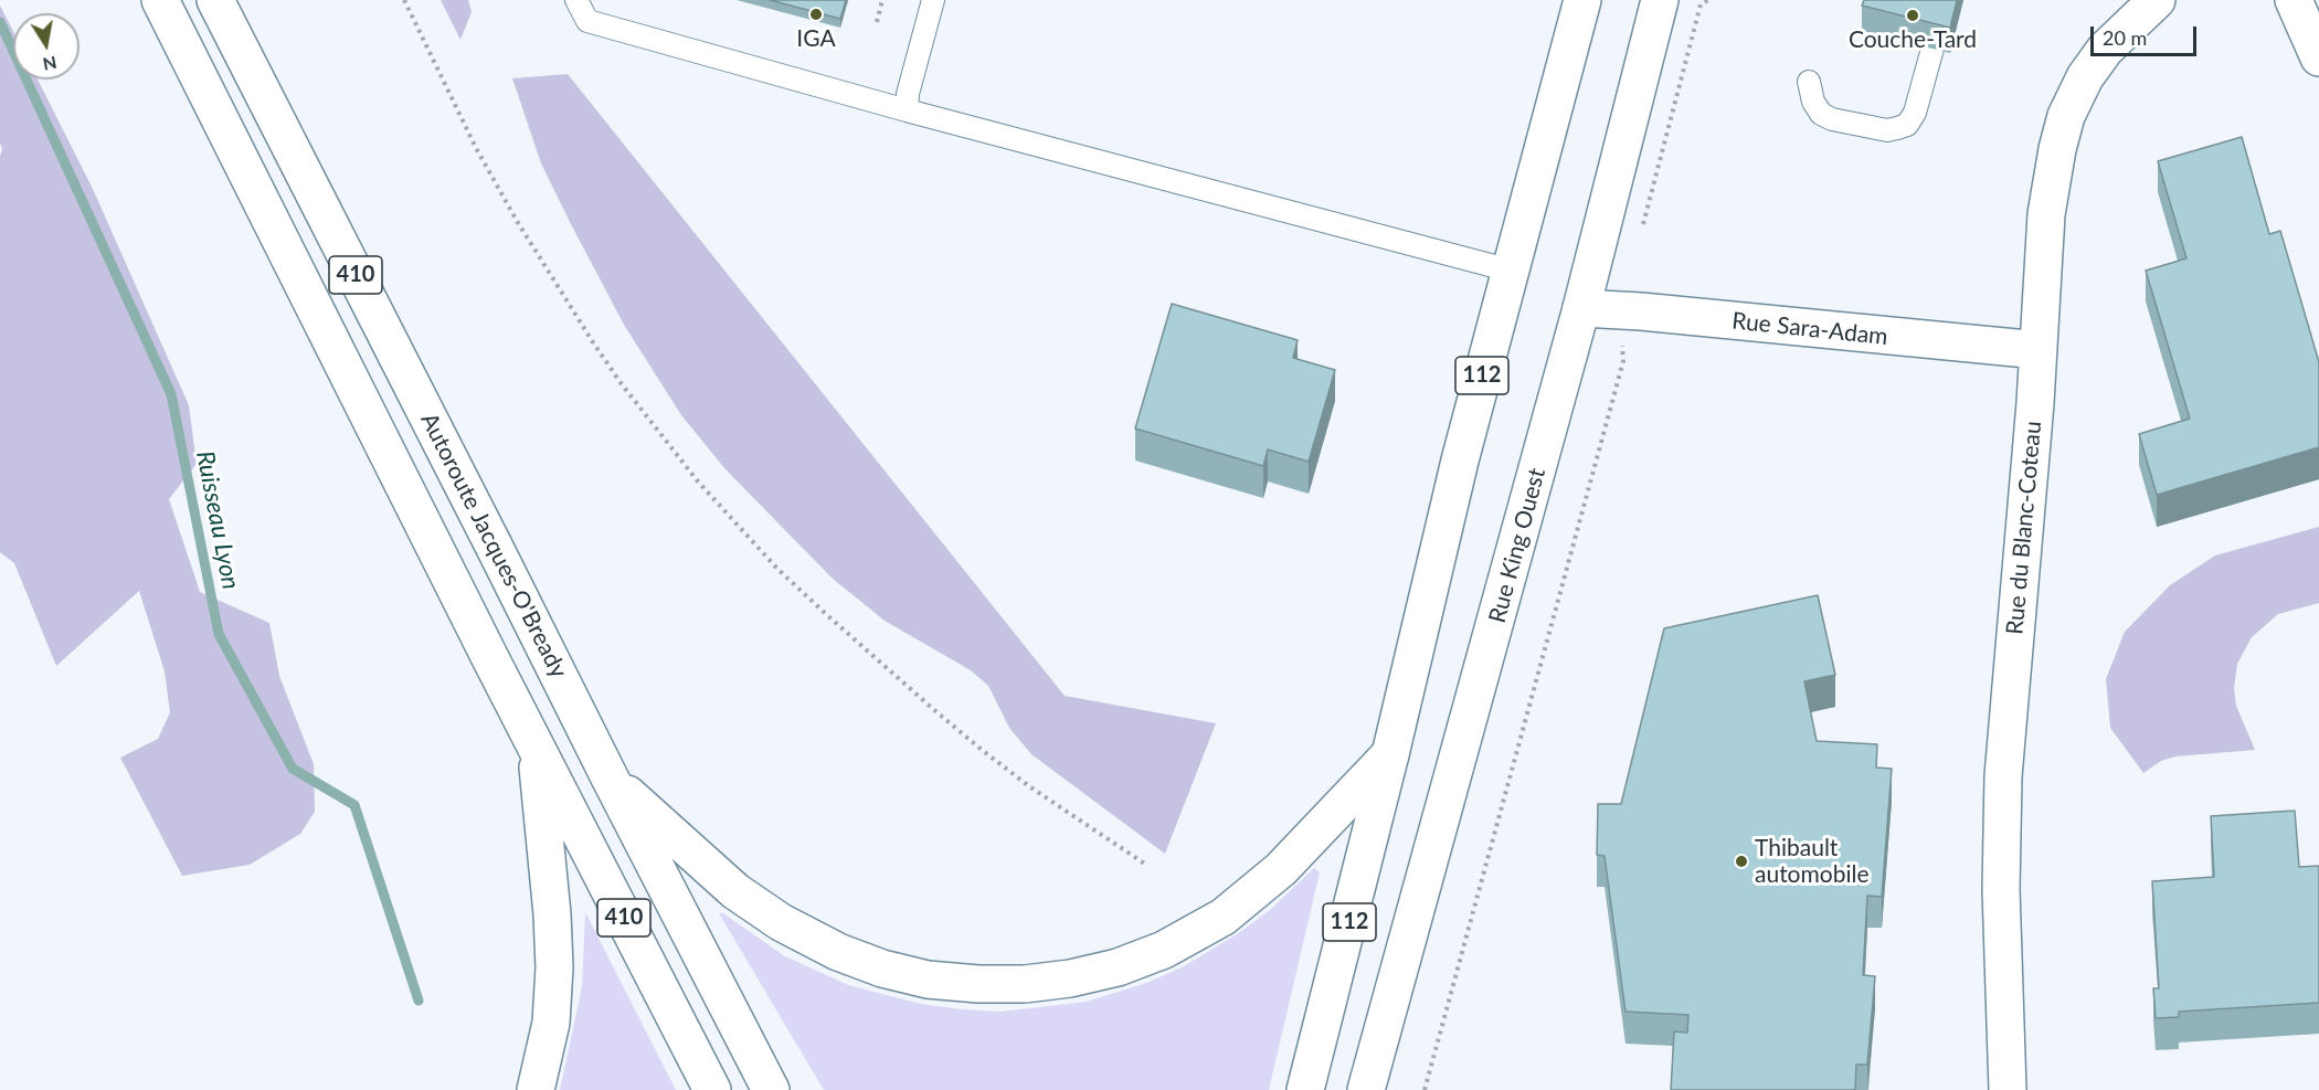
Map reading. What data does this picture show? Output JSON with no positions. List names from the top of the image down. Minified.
{"streets":{"main road":["410","Rue Sara-Adam","112","Rue du Blanc-Coteau","Autoroute Jacques-O'Bready","Rue King Ouest"]},"crossings":[["Rue Sara-Adam","Rue du Blanc-Coteau"],["Rue Sara-Adam","Rue King Ouest"]],"water":["Ruisseau Lyon"],"places":["IGA","Couche-Tard","Thibault automobile"],"scale_bar":"20 m","north":"bottom"}
